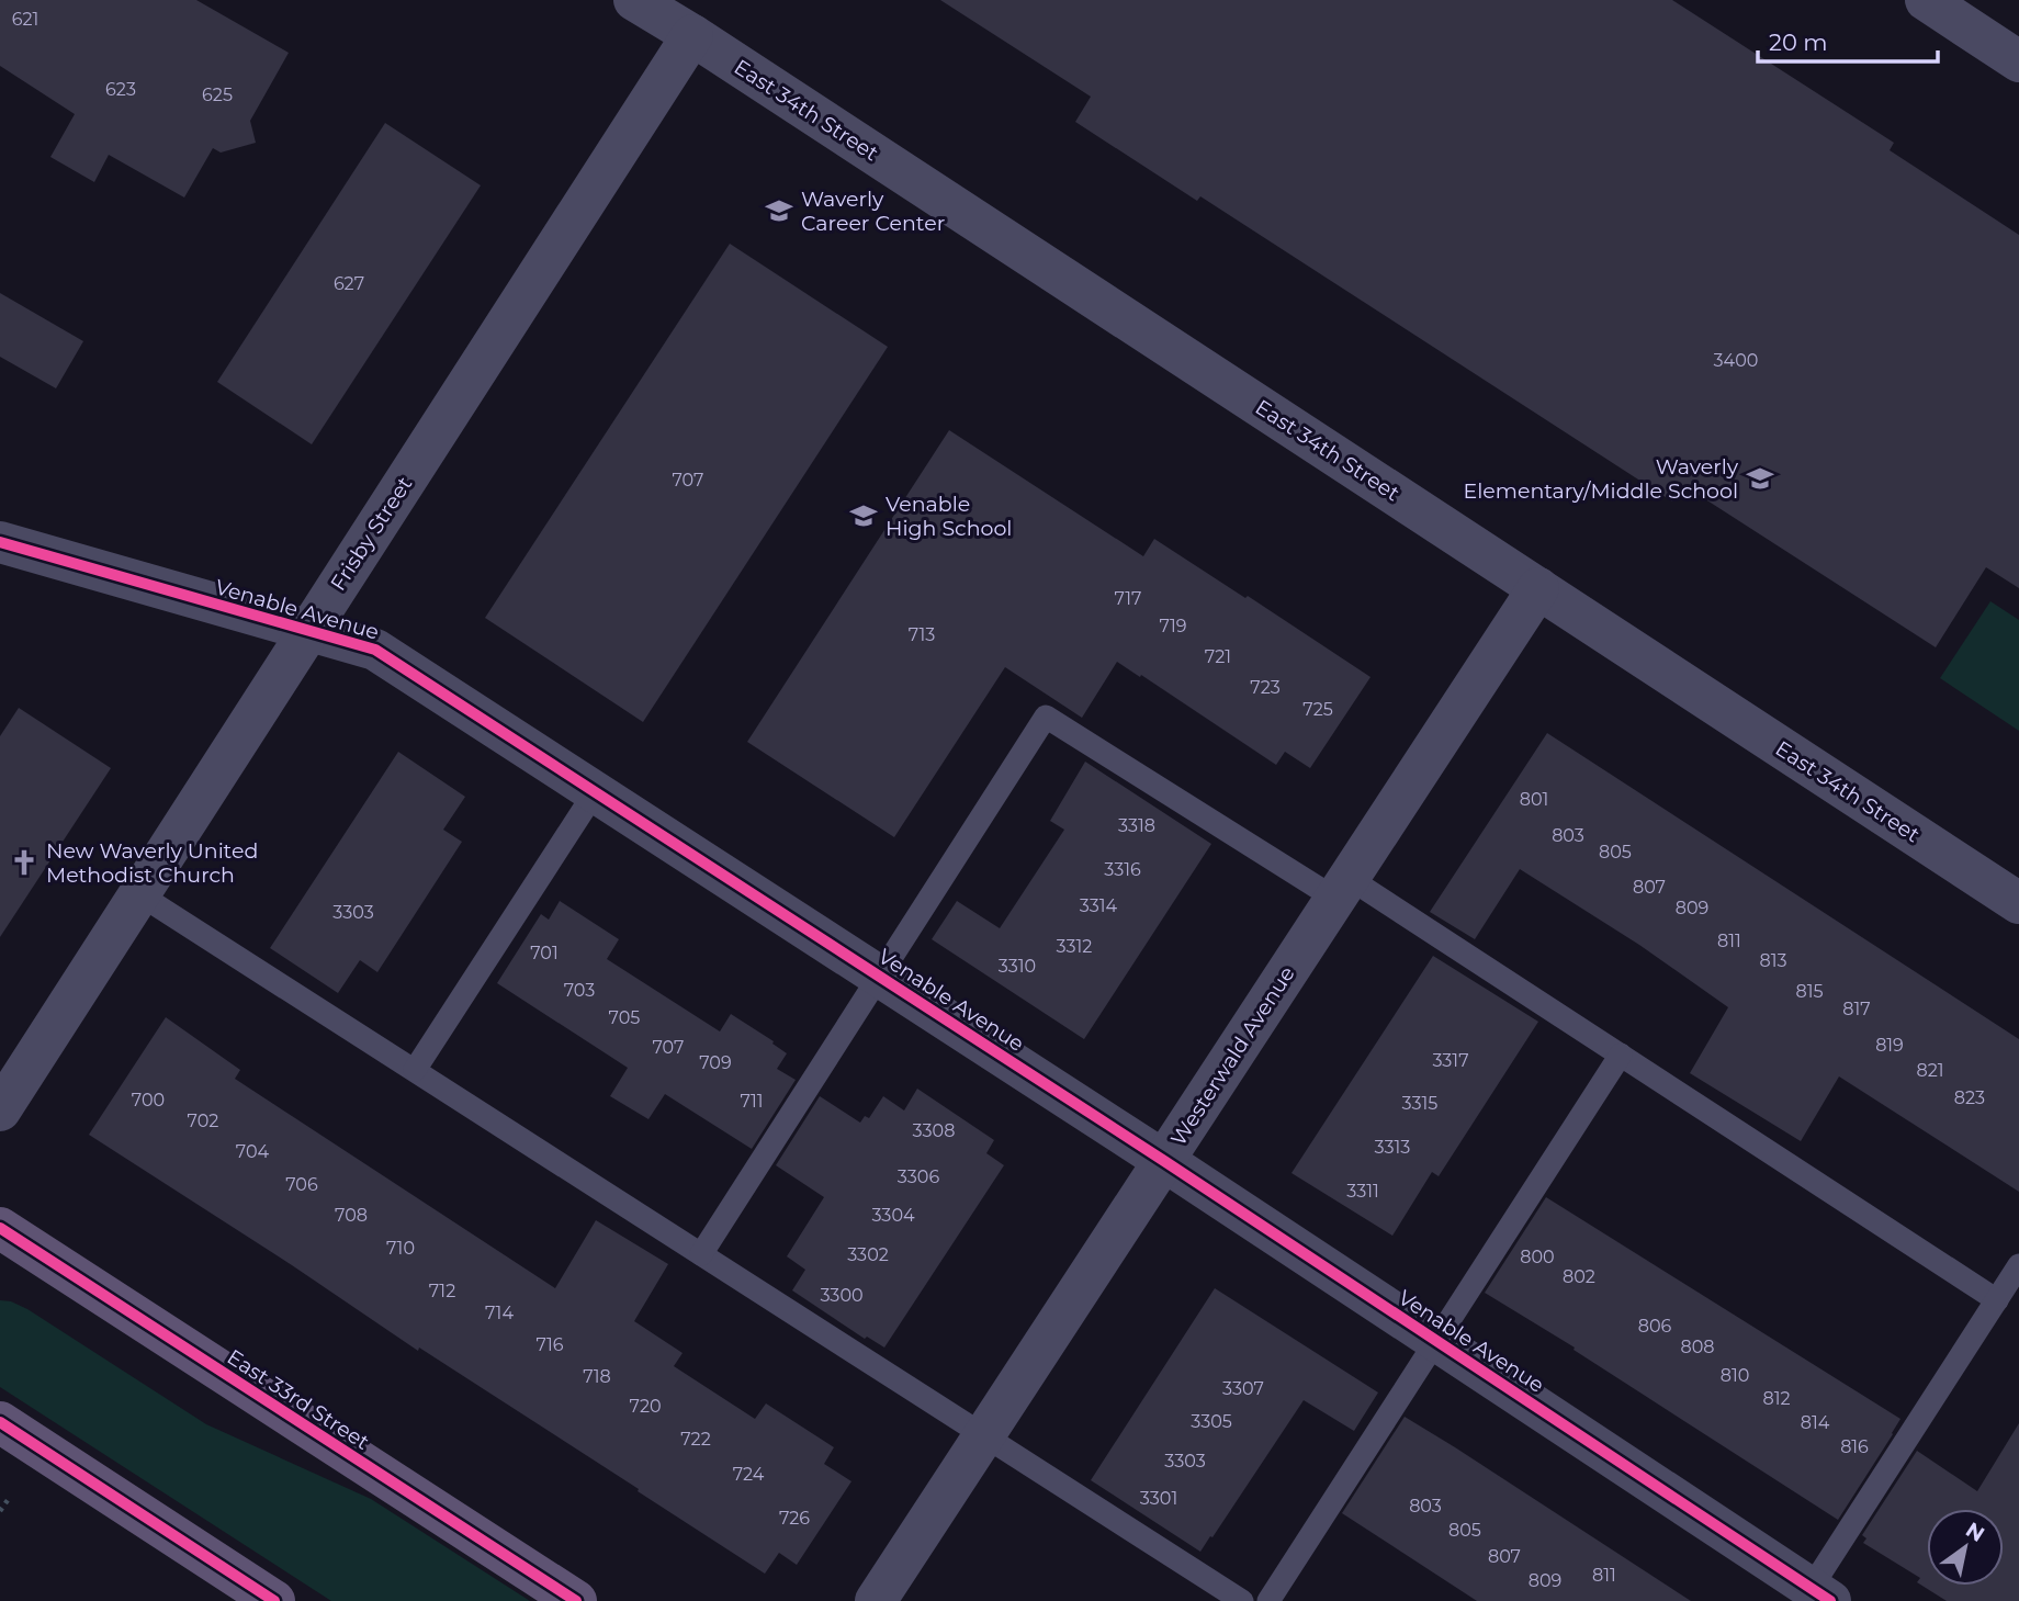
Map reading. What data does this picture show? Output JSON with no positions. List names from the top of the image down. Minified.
{"streets":{"main road":["East 33rd Street"],"street":["East 34th Street","Frisby Street","Venable Avenue","Westerwald Avenue"]},"crossings":[["East 34th Street","Frisby Street"],["East 34th Street","Westerwald Avenue"],["Frisby Street","Venable Avenue"],["Venable Avenue","Westerwald Avenue"]],"places":{"school or university":["Waverly Career Center","Waverly Elementary/Middle School","Venable High School"],"church":["New Waverly United Methodist Church"]},"house_numbers":["621","623","625","627","3400","707","717","719","713","721","723","725","801","3318","803","805","3316","807","3314","809","3303","811","3312","701","813","3310","703","815","817","705","819","707","3317","709","821","823","700","711","3315","702","3308","3313","704","3306","706","3311","708","3304","710","3302","800","802","712","3300","714","806","716","808","810","718","3307","812","720","3305","814","722","816","3303","724","3301","803","726","805","807","811","809"],"scale_bar":"20 m","north":"top right"}
